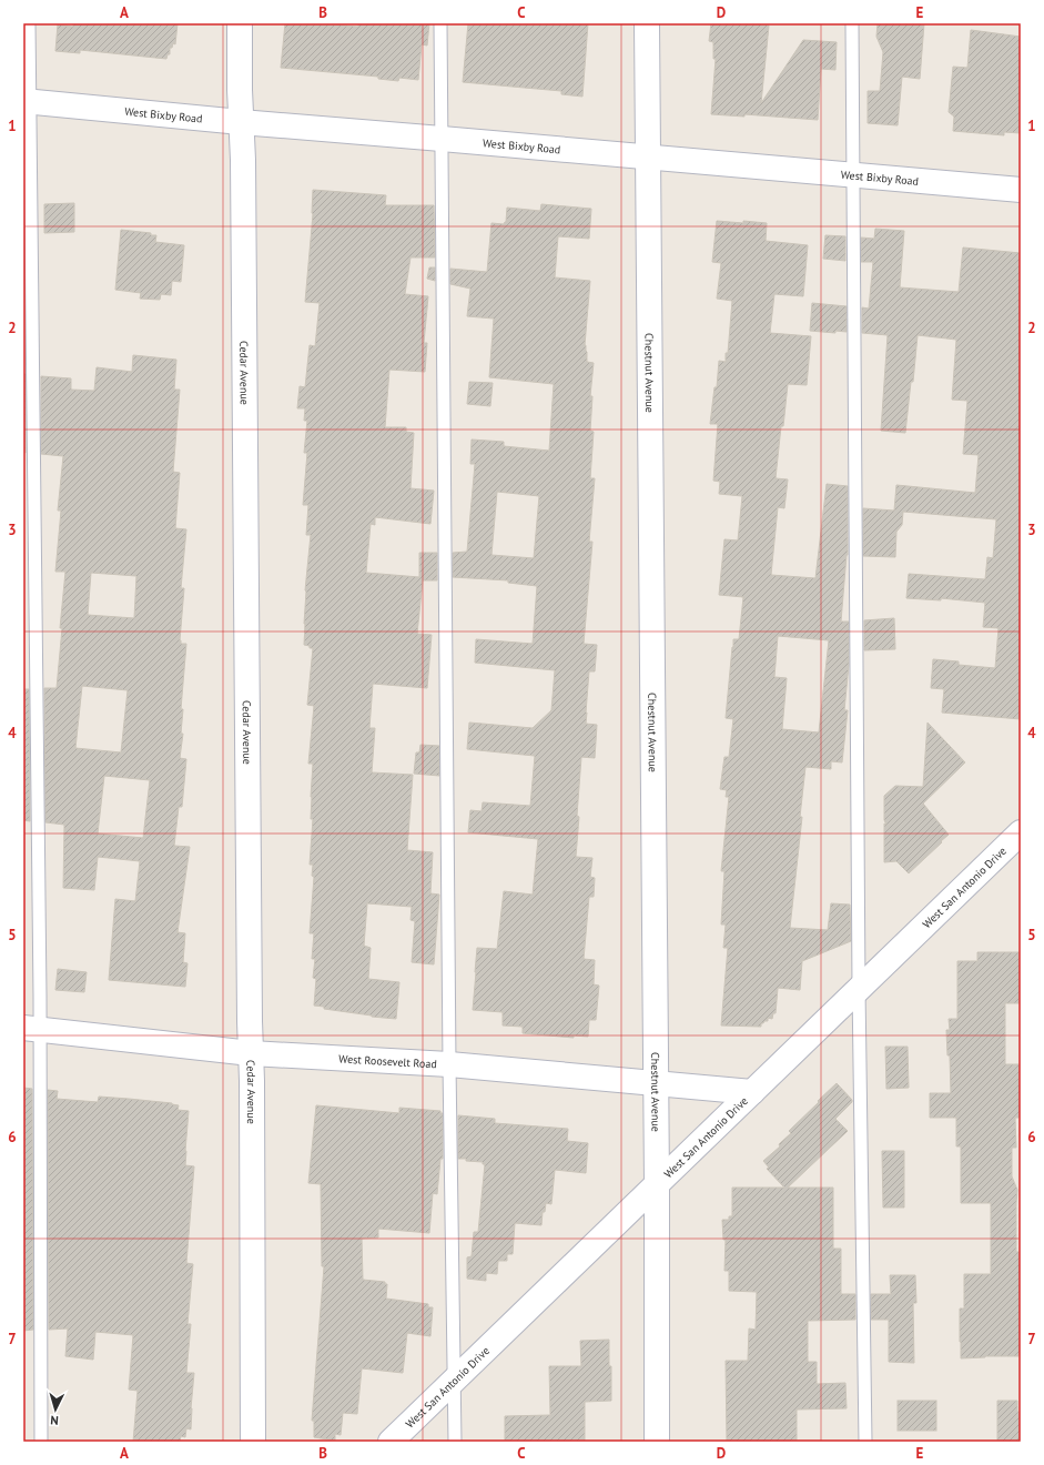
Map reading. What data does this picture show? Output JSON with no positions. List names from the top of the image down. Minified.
{"streets":{"street":["West Bixby Road","Cedar Avenue","Chestnut Avenue","West San Antonio Drive","West Roosevelt Road"]},"crossings":[["West Bixby Road","Cedar Avenue"],["West Bixby Road","Chestnut Avenue"],["Cedar Avenue","West Roosevelt Road"],["Chestnut Avenue","West San Antonio Drive"],["Chestnut Avenue","West Roosevelt Road"],["West San Antonio Drive","West Roosevelt Road"]],"north":"bottom","grid":{"columns":["A","B","C","D","E"],"rows":["1","2","3","4","5","6","7"]}}
